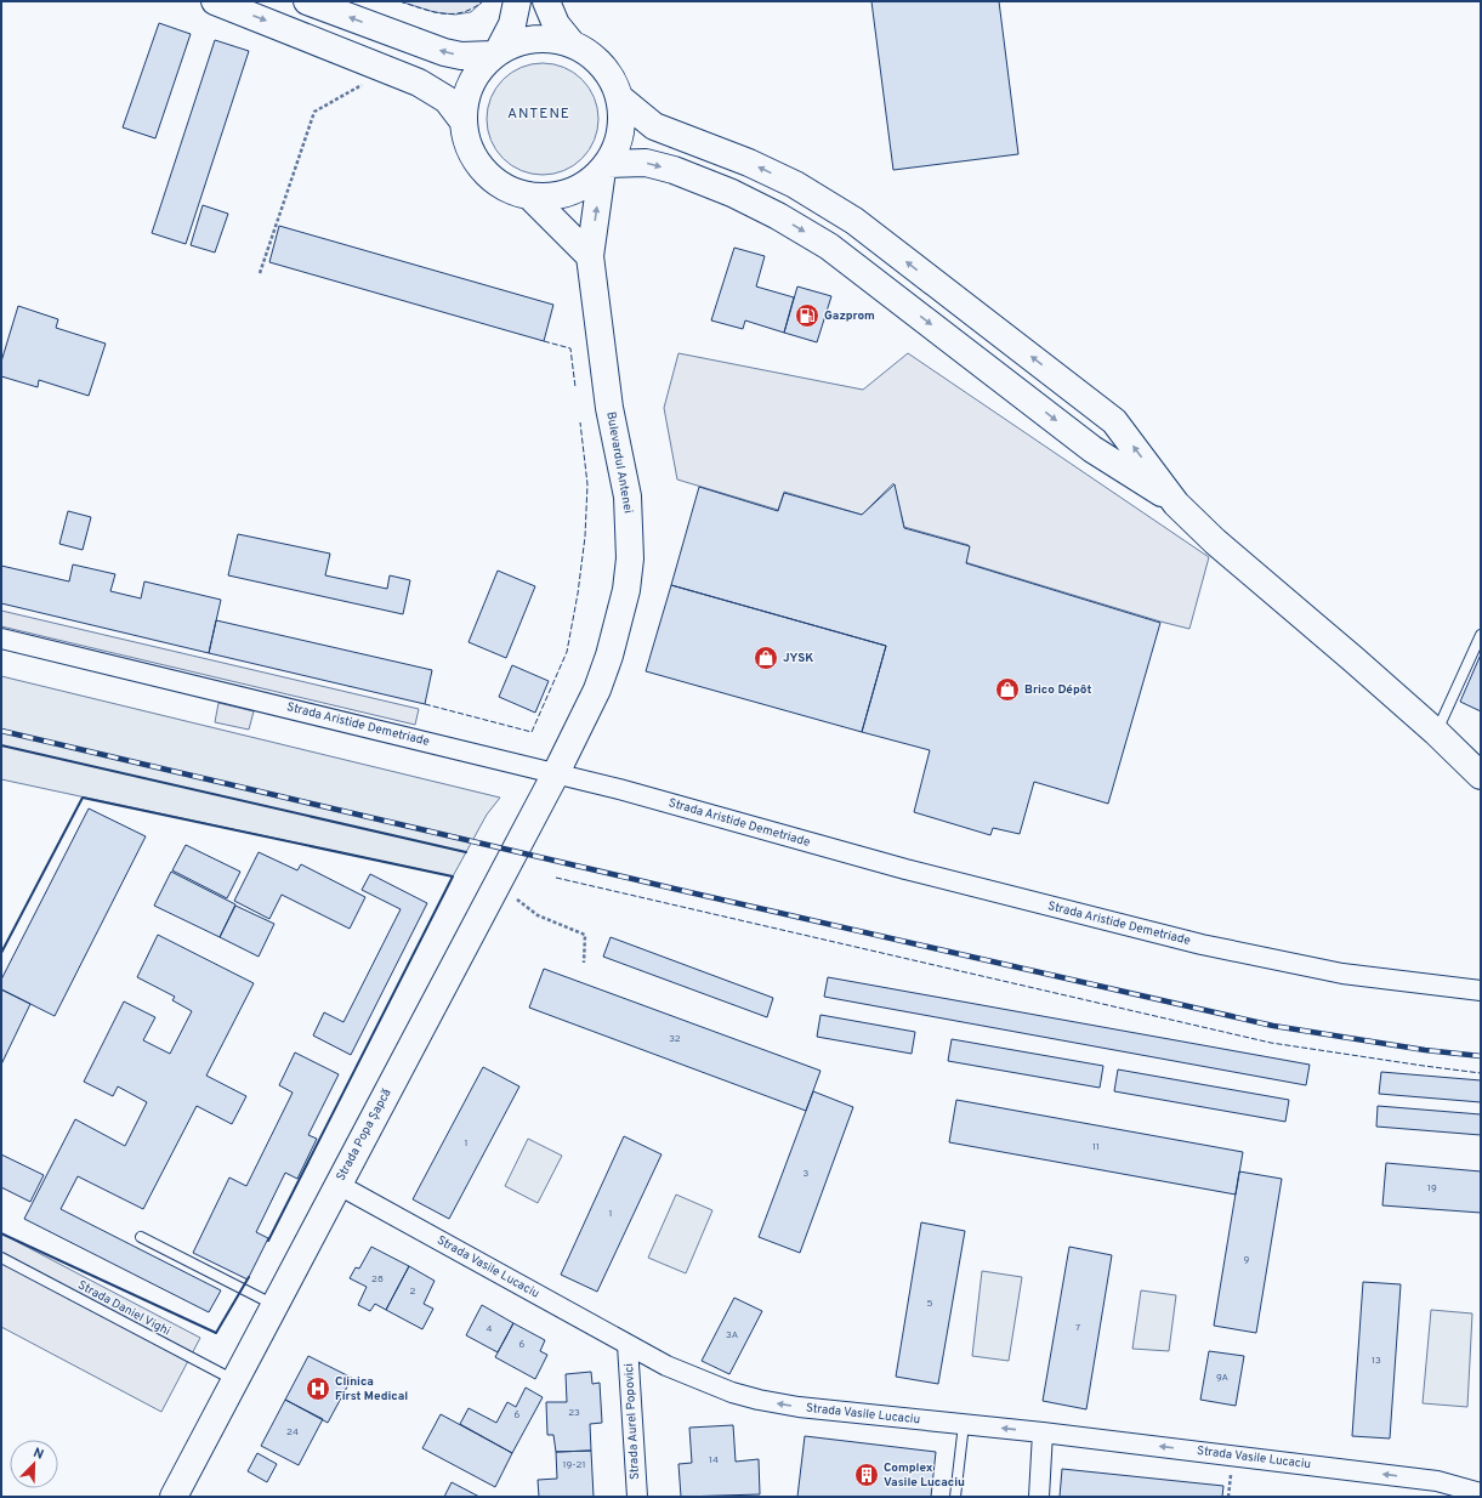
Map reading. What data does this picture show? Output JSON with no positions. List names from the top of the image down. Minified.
{"streets":{"street":["Bulevardul Antenei","Strada Aristide Demetriade","Strada Popa Șapcă","Strada Vasile Lucaciu","Strada Aurel Popovici"],"lane":["Strada Daniel Vighi"]},"crossings":[["Bulevardul Antenei","Strada Aristide Demetriade"],["Bulevardul Antenei","Strada Popa Șapcă"],["Strada Aristide Demetriade","Strada Popa Șapcă"],["Strada Popa Șapcă","Strada Vasile Lucaciu"],["Strada Popa Șapcă","Strada Daniel Vighi"],["Strada Vasile Lucaciu","Strada Aurel Popovici"]],"one_way":["Strada Vasile Lucaciu"],"districts":["ANTENE"],"places":{"fuel station":["Gazprom"],"shop":["JYSK","Brico Dépôt"],"hospital":["Clinica First Medical"],"building":["Complex Vasile Lucaciu"]},"house_numbers":["32","1","11","3","19","1","9","28","2","5","7","4","3A","6","13","9A","23","6","24","14","19-21"],"north":"top right"}
